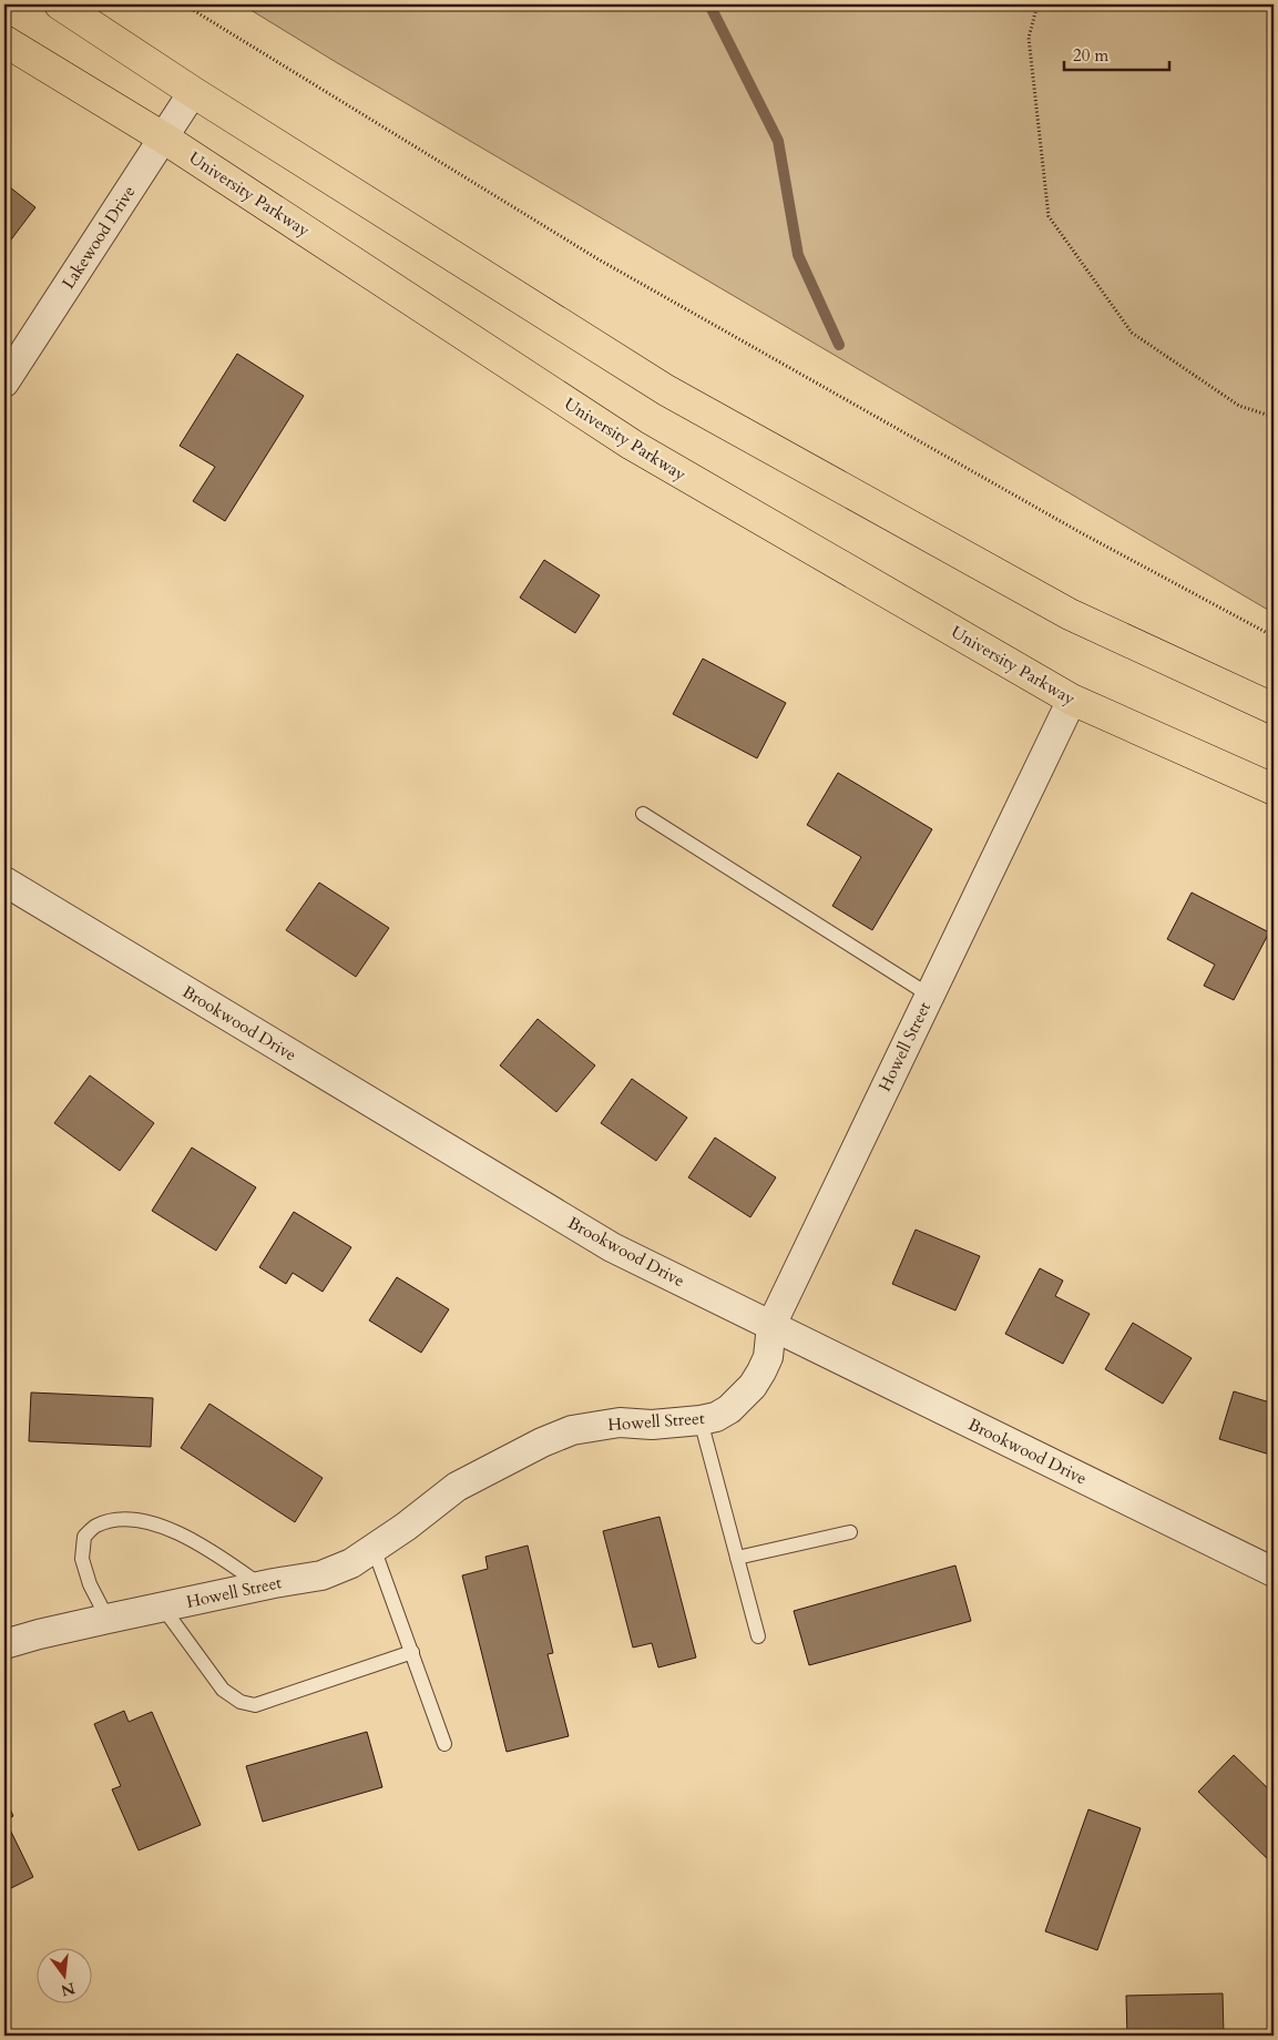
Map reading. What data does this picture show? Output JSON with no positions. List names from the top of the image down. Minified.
{"streets":{"main road":["University Parkway"],"street":["Lakewood Drive","Brookwood Drive","Howell Street"]},"crossings":[["University Parkway","Lakewood Drive"],["University Parkway","Howell Street"],["Brookwood Drive","Howell Street"]],"scale_bar":"20 m","north":"bottom"}
